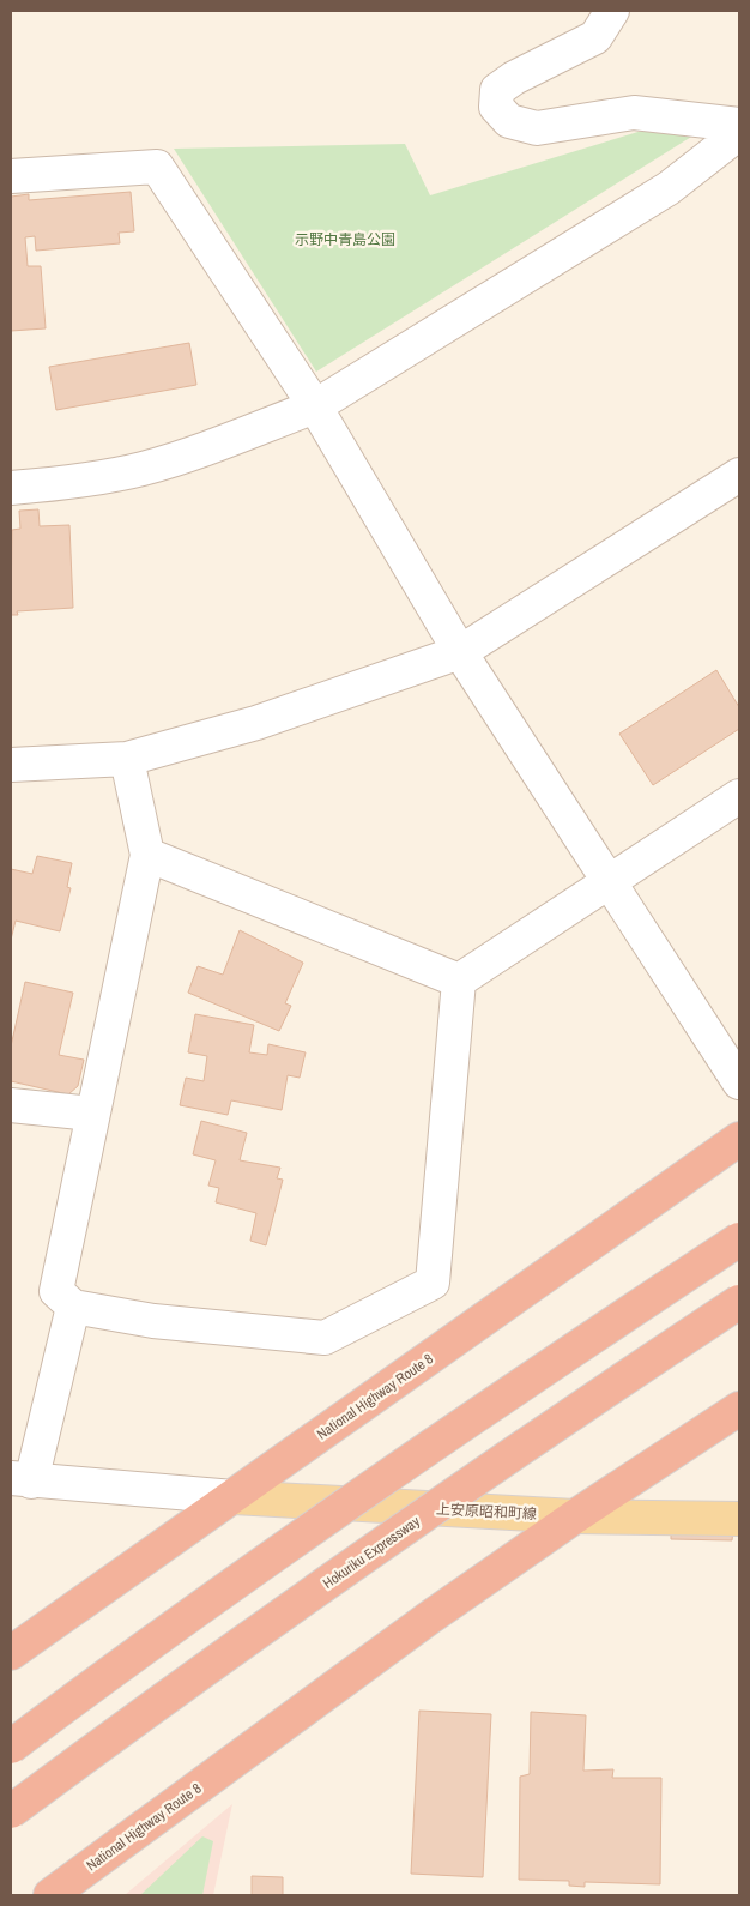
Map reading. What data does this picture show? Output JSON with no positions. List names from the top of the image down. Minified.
{"streets":{"highway":["National Highway Route 8","Hokuriku Expressway"],"main road":["上安原昭和町線"]},"crossings":[["National Highway Route 8","上安原昭和町線"]],"parks":["示野中青島公園"]}
